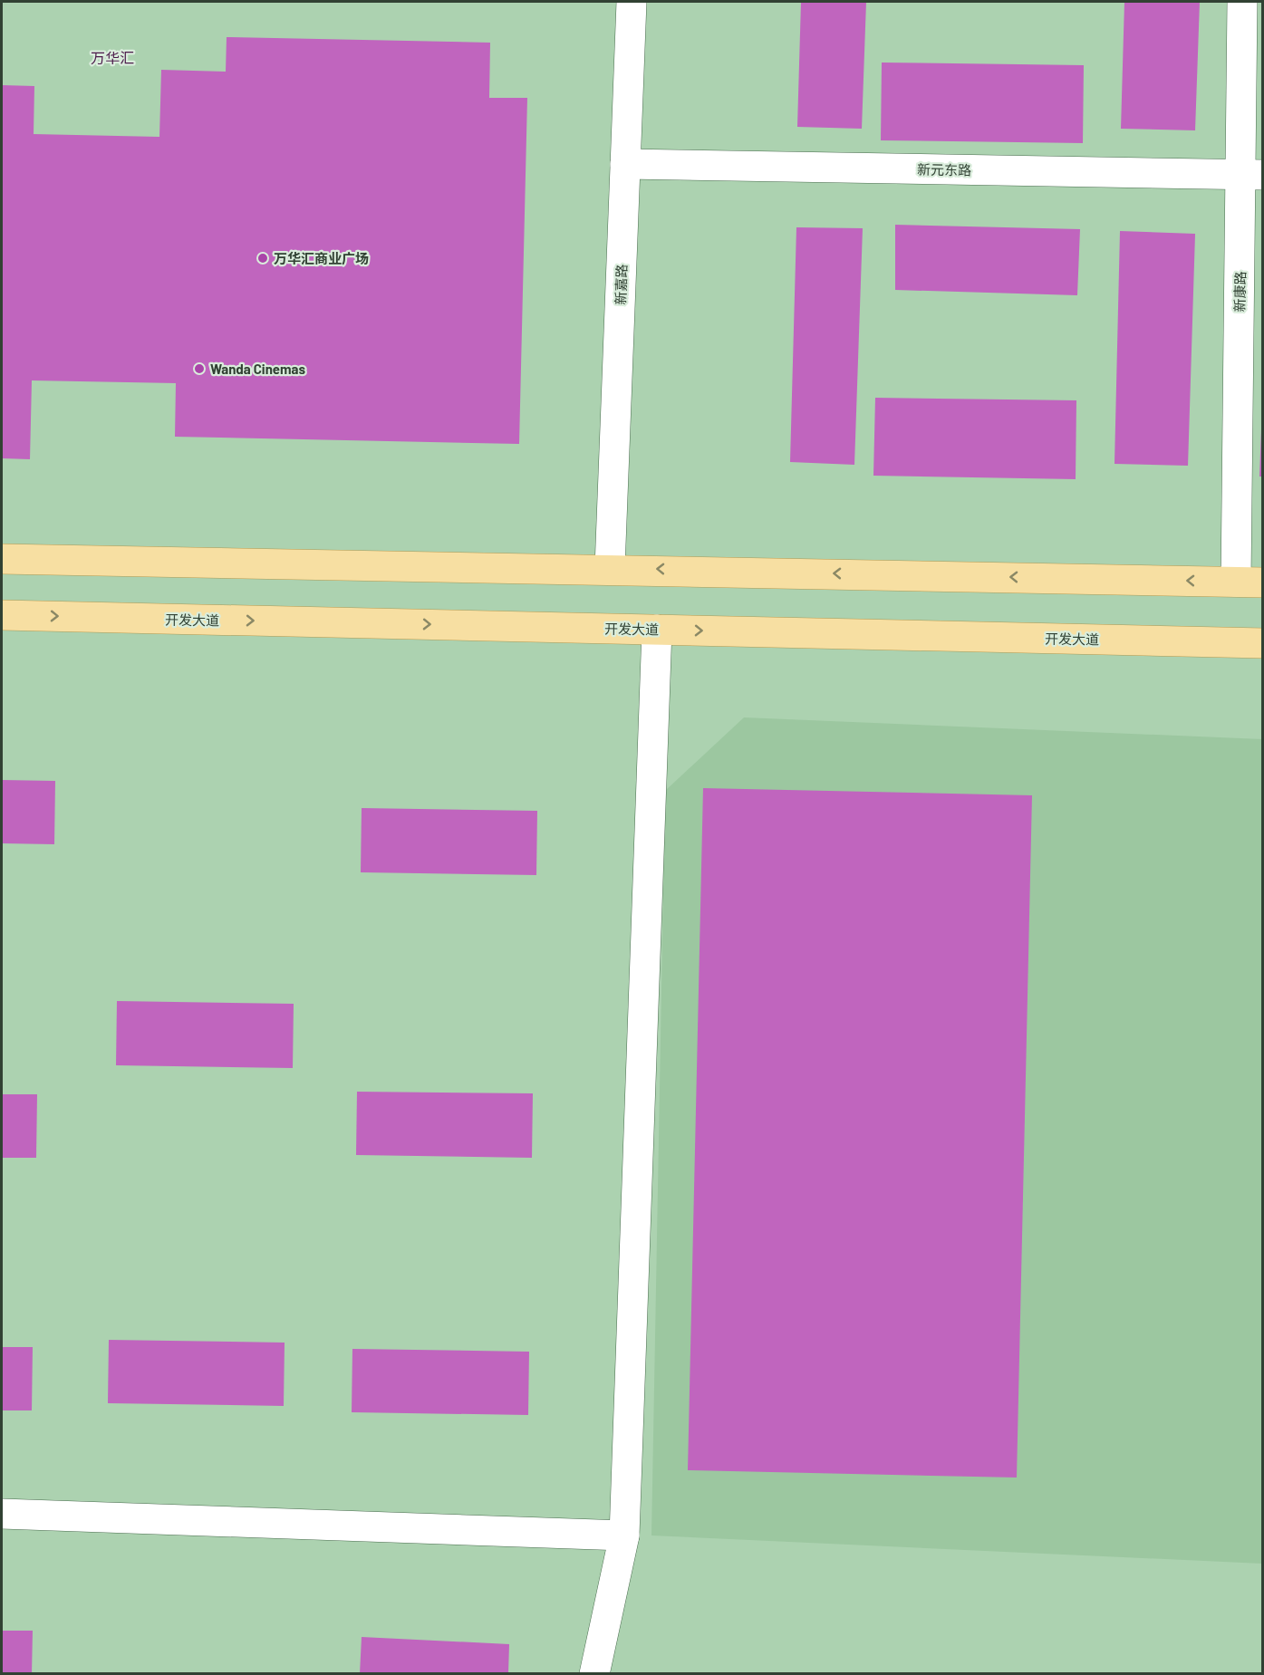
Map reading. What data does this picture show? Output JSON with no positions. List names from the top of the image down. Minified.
{"streets":{"main road":["开发大道"],"street":["新元东路","新嘉路","新康路"]},"crossings":[["新元东路","新嘉路"],["新元东路","新康路"]],"districts":["万华汇"],"places":["万华汇商业广场","Wanda Cinemas"]}
